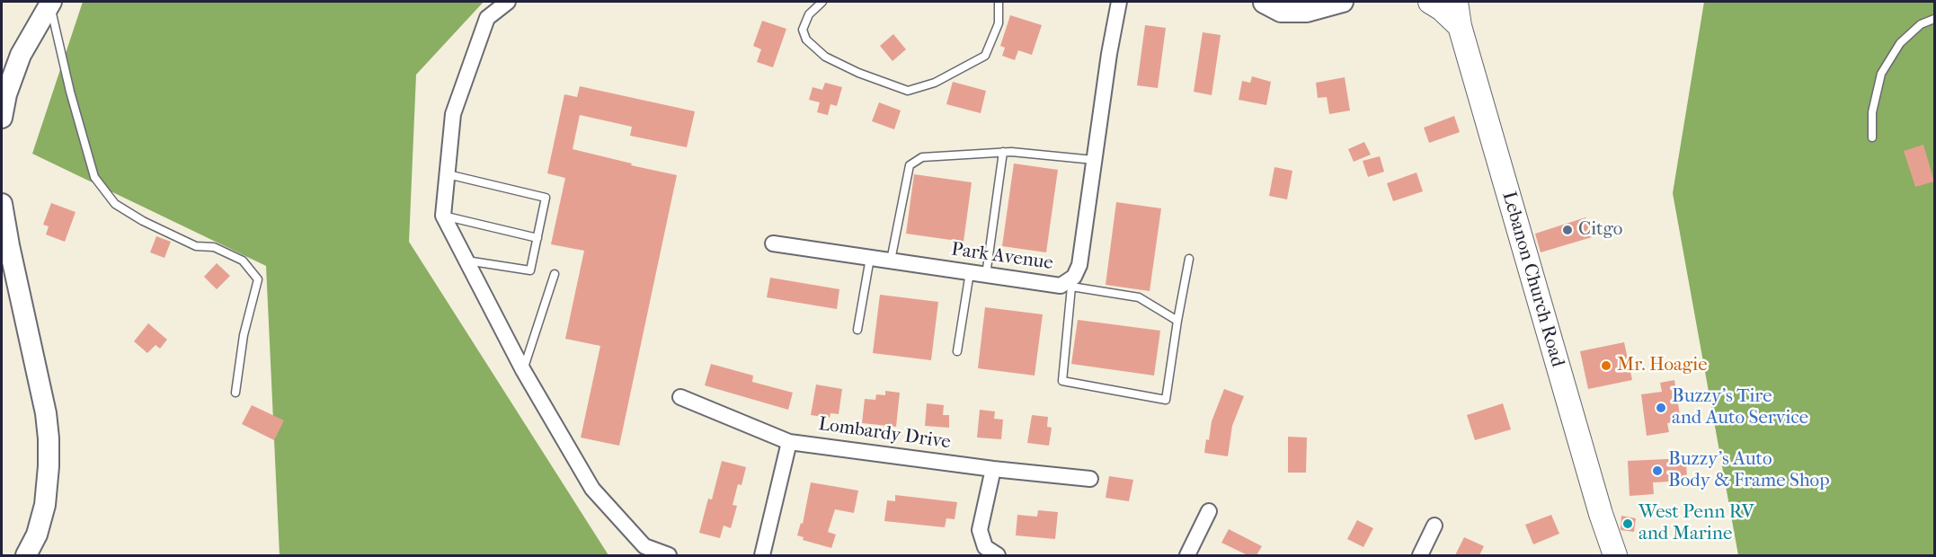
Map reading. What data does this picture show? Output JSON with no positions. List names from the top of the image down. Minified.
{"streets":{"main road":["Lebanon Church Road"],"street":["Park Avenue","Lombardy Drive"]},"places":["Citgo","Mr. Hoagie","Buzzy's Tire and Auto Service","Buzzy's Auto Body & Frame Shop","West Penn RV and Marine"]}
